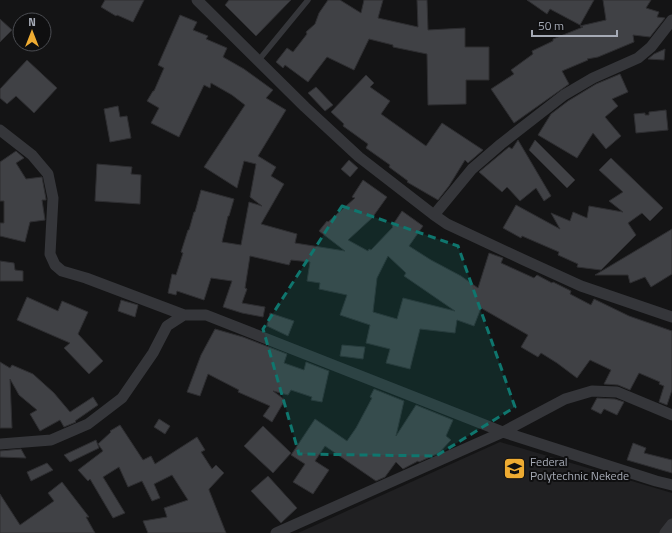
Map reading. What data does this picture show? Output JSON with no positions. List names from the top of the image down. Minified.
{"places":{"school or university":["Federal Polytechnic Nekede"]},"scale_bar":"50 m","north":"top"}
